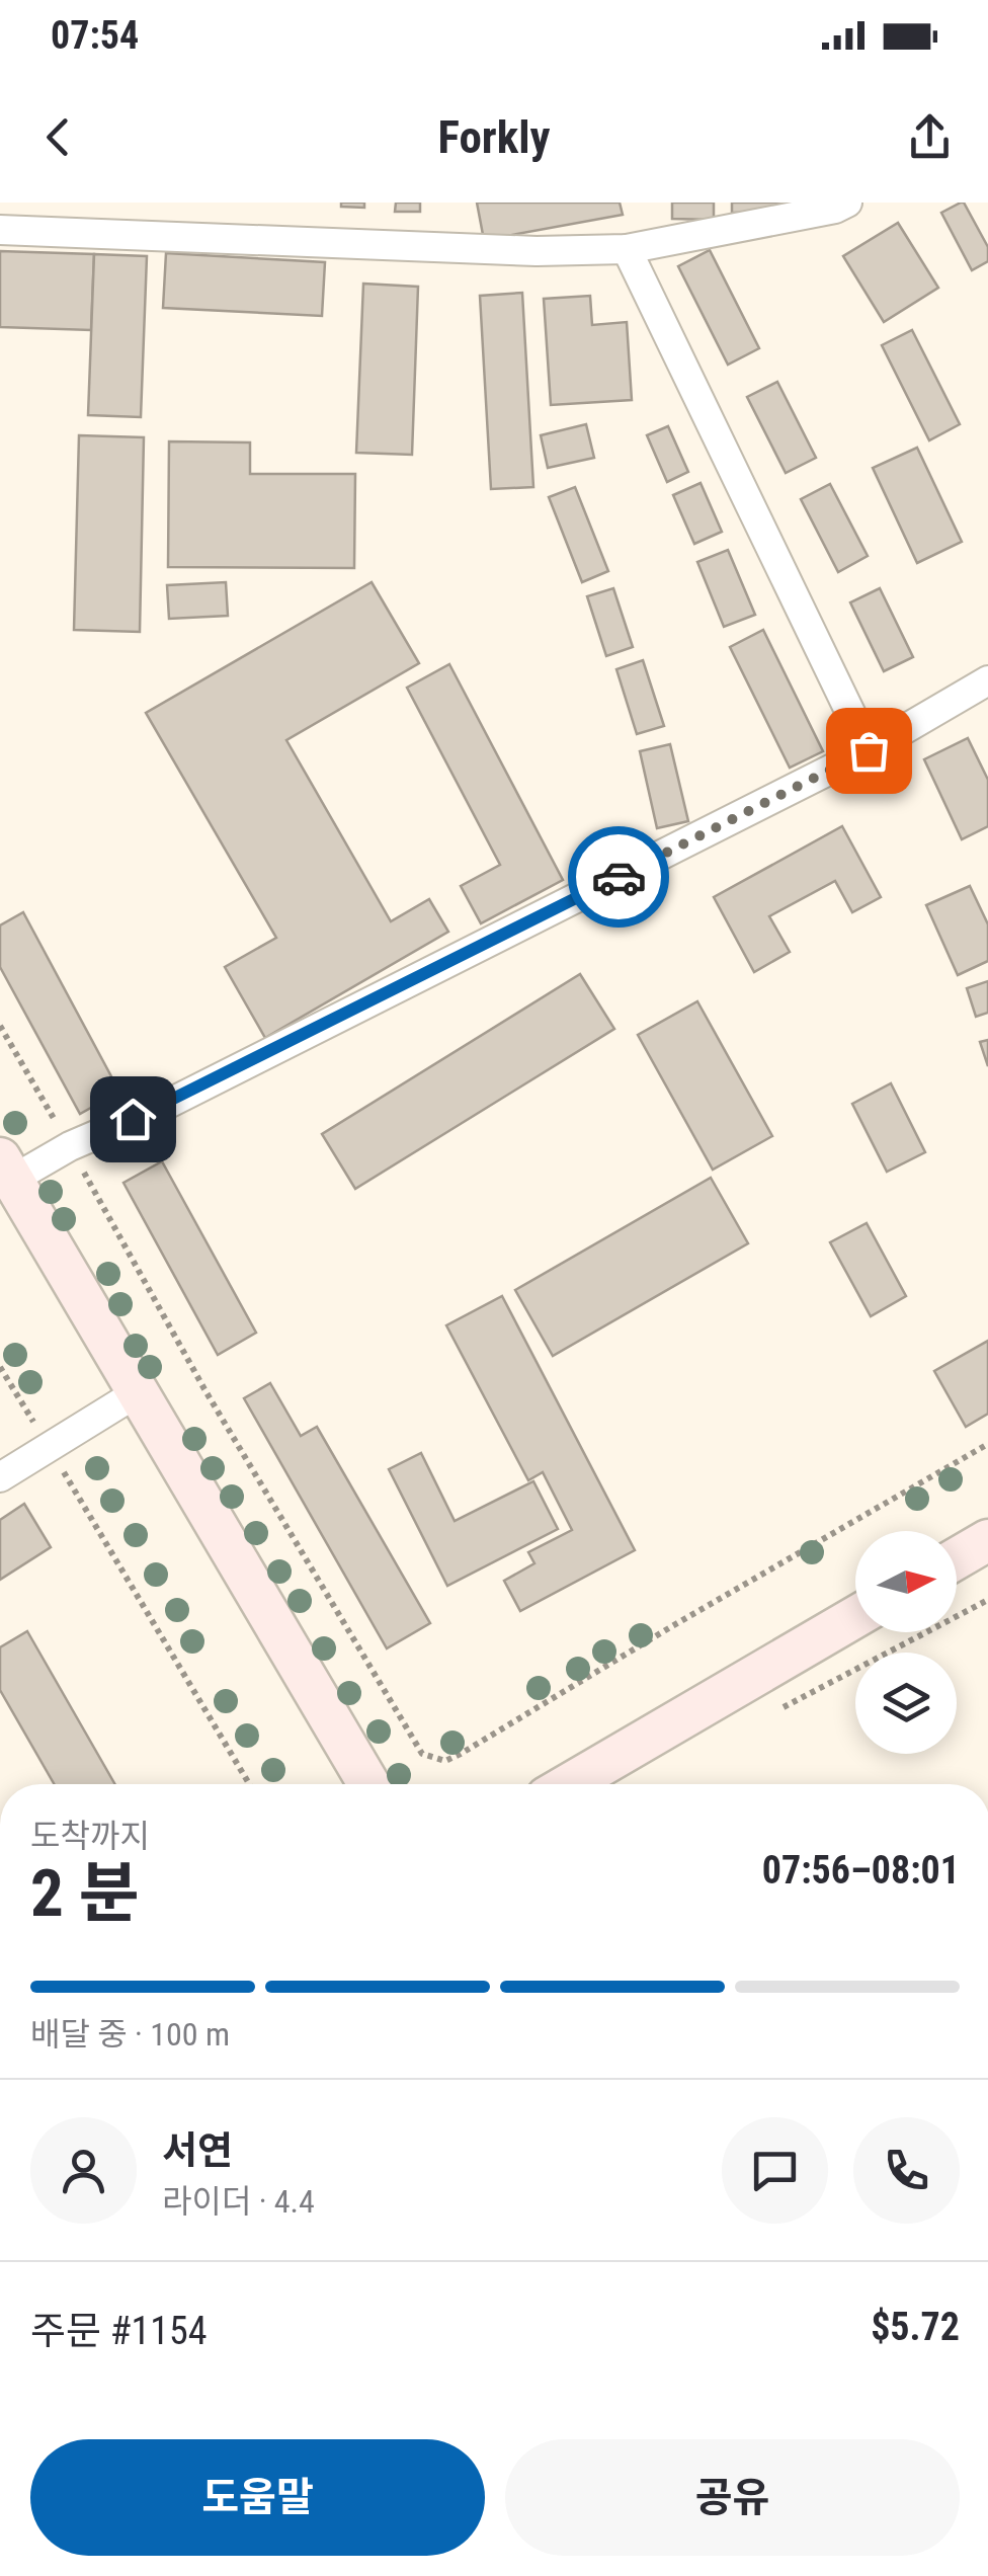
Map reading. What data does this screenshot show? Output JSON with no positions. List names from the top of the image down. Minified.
{"north":"right","page":{"status":"07:54","header":"Forkly","heading":["2 분","도착까지","07:56–08:01"],"panel":["서연","라이더 · 4.4","주문 #1154","$5.72"],"bar":"배달 중 · 100 m","buttons":["도움말","공유"]}}
